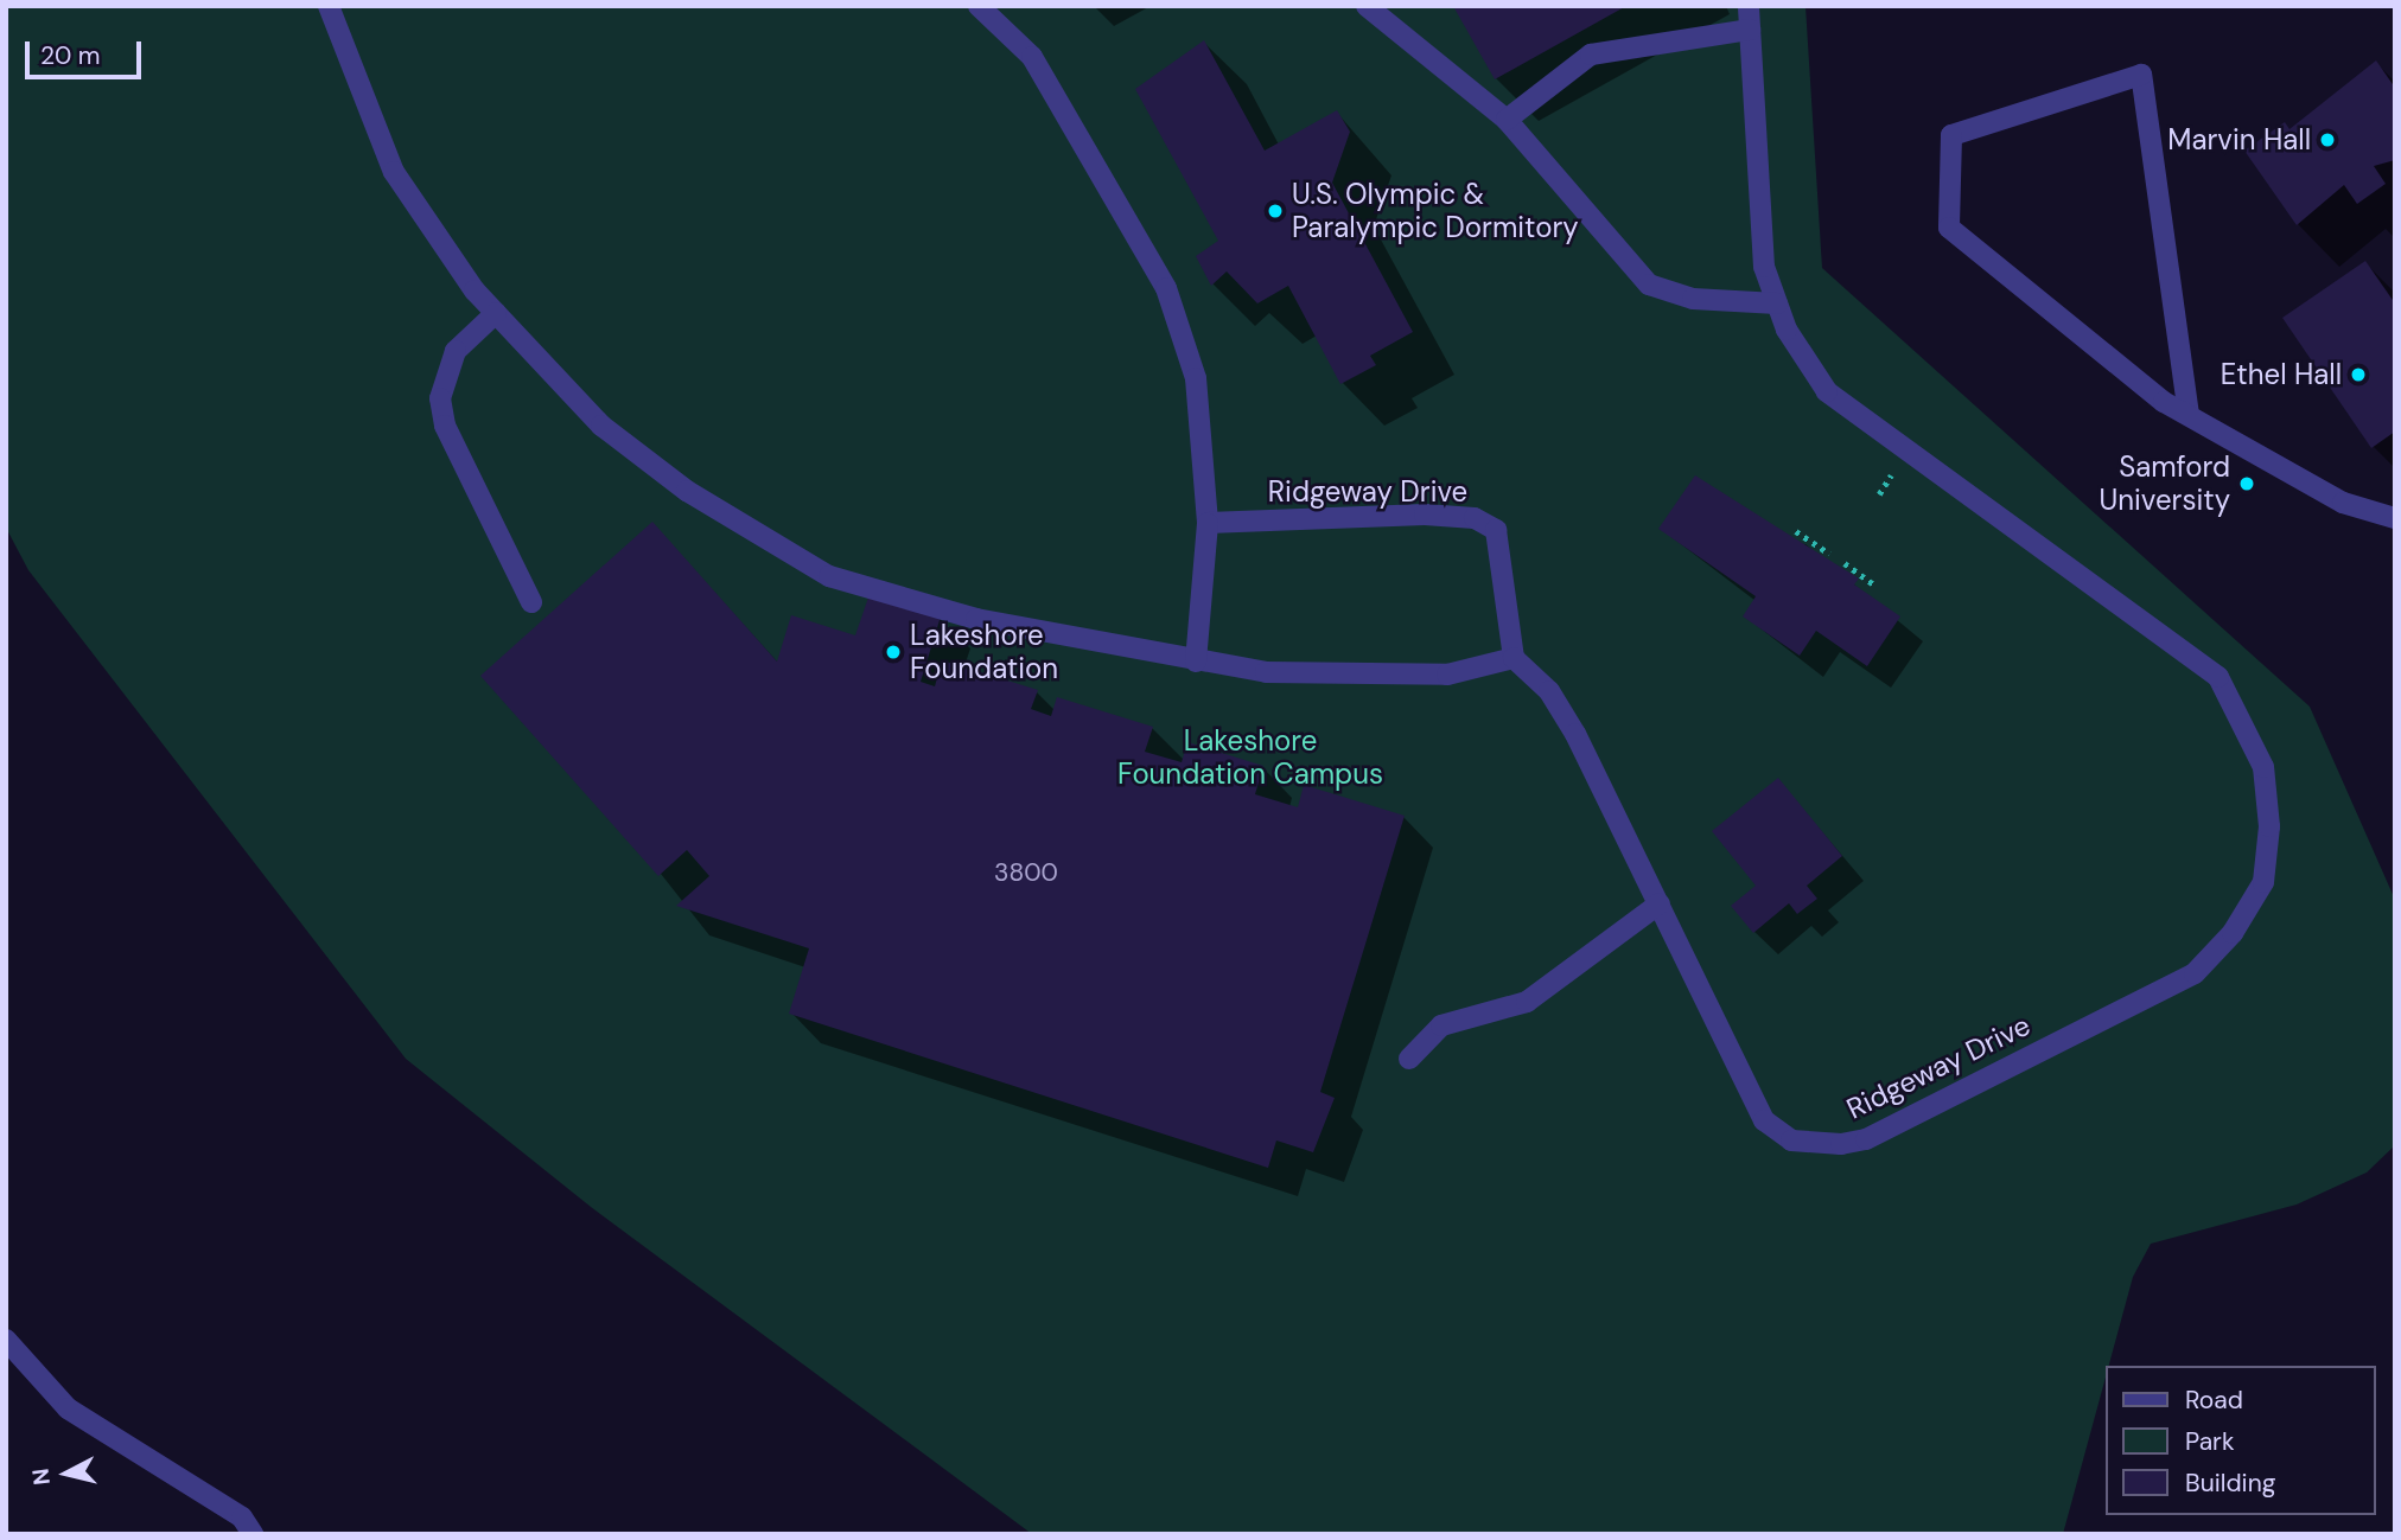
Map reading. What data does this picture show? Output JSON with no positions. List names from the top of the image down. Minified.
{"streets":{"street":["Ridgeway Drive"]},"parks":["Lakeshore Foundation Campus"],"places":["Marvin Hall","U.S. Olympic & Paralympic Dormitory","Ethel Hall","Samford University","Lakeshore Foundation"],"house_numbers":["3800"],"legend":["Road","Park","Building"],"scale_bar":"20 m","north":"left"}
